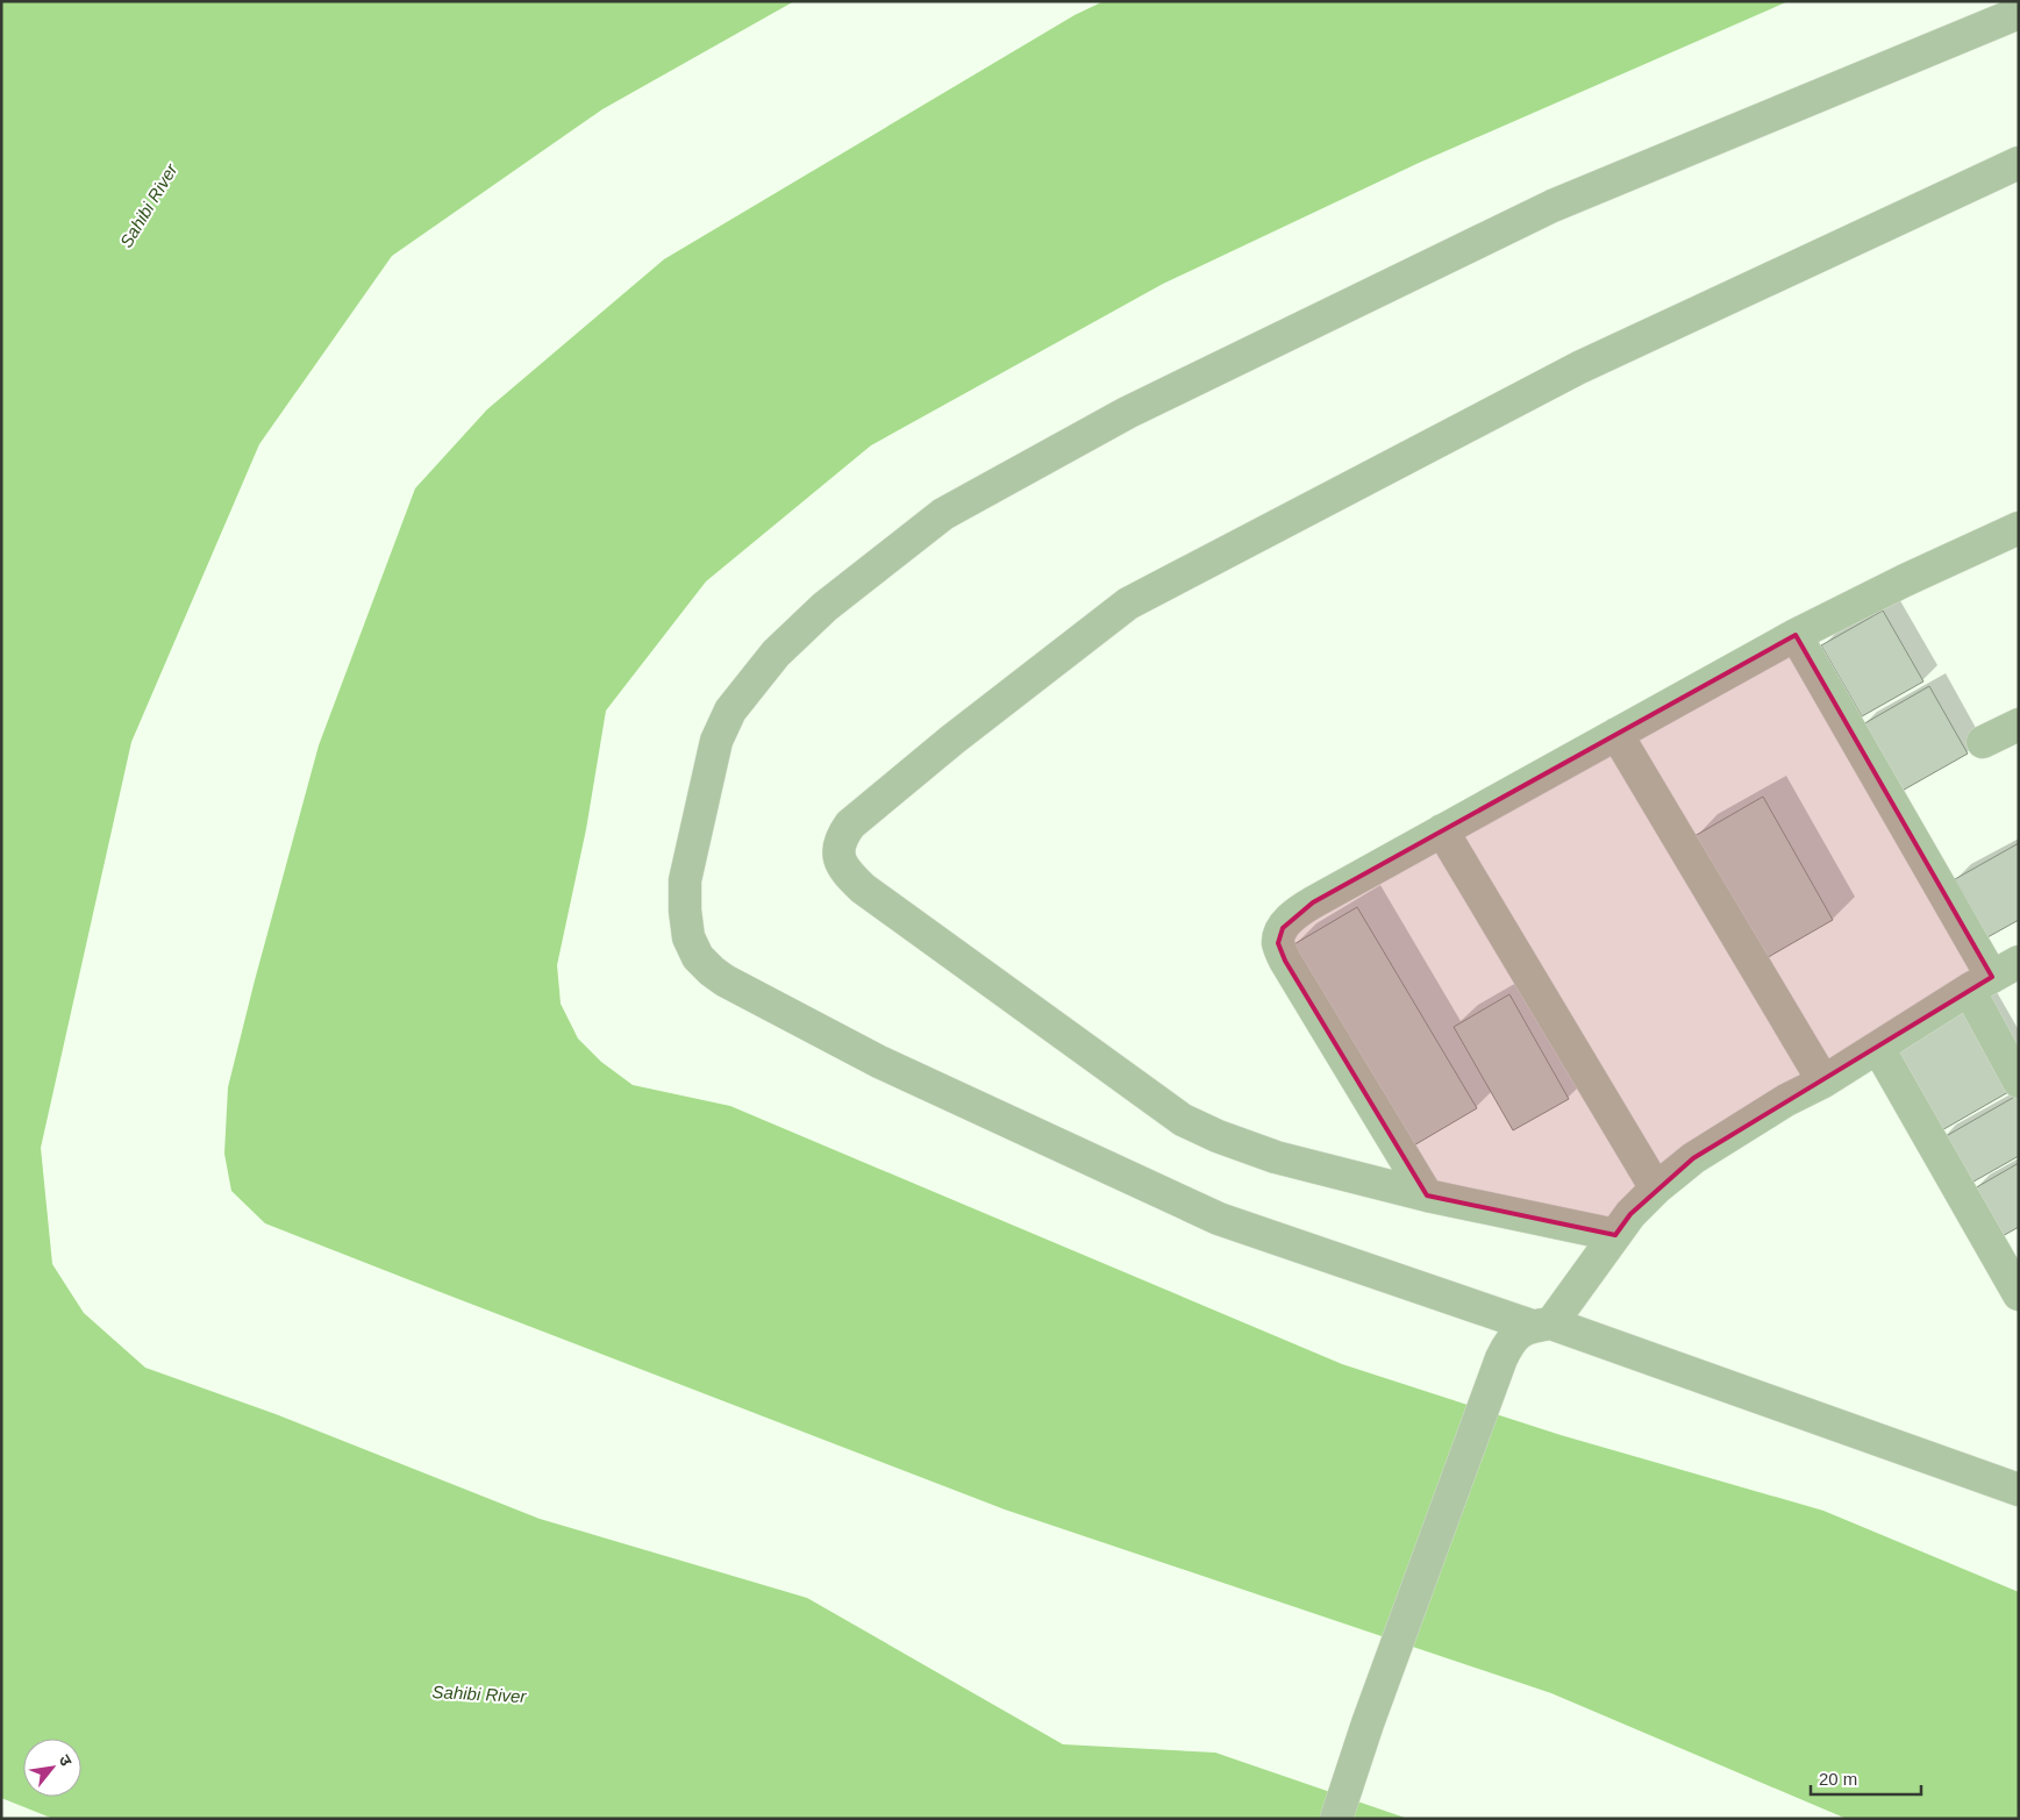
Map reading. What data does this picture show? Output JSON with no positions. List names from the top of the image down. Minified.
{"water":["Sahibi River"],"scale_bar":"20 m","north":"top right"}
